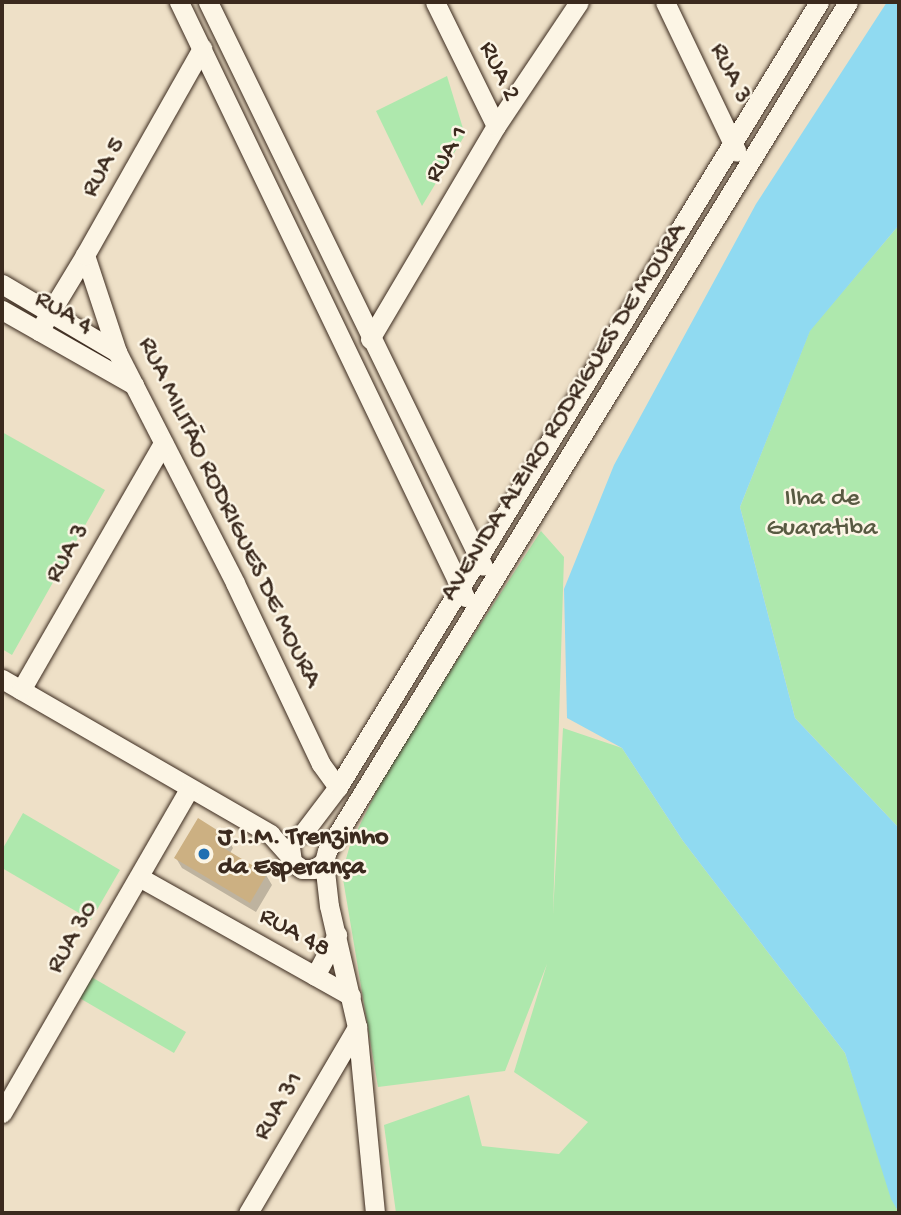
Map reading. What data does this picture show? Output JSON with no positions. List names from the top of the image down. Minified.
{"streets":{"street":["RUA 2","RUA 3","RUA 1","RUA 5","RUA 4","AVENIDA ALZIRO RODRIGUES DE MOURA","RUA MILITÃO RODRIGUES DE MOURA","RUA 48","RUA 30","RUA 31"]},"crossings":[["RUA 2","RUA 1"],["RUA 3","AVENIDA ALZIRO RODRIGUES DE MOURA"],["RUA 3","RUA MILITÃO RODRIGUES DE MOURA"],["RUA 5","RUA 4"],["RUA 5","RUA MILITÃO RODRIGUES DE MOURA"],["RUA 4","RUA MILITÃO RODRIGUES DE MOURA"],["AVENIDA ALZIRO RODRIGUES DE MOURA","RUA MILITÃO RODRIGUES DE MOURA"],["RUA 48","RUA 30"]],"parks":["Ilha de Guaratiba"],"places":["J.I.M. Trenzinho da Esperança"]}
